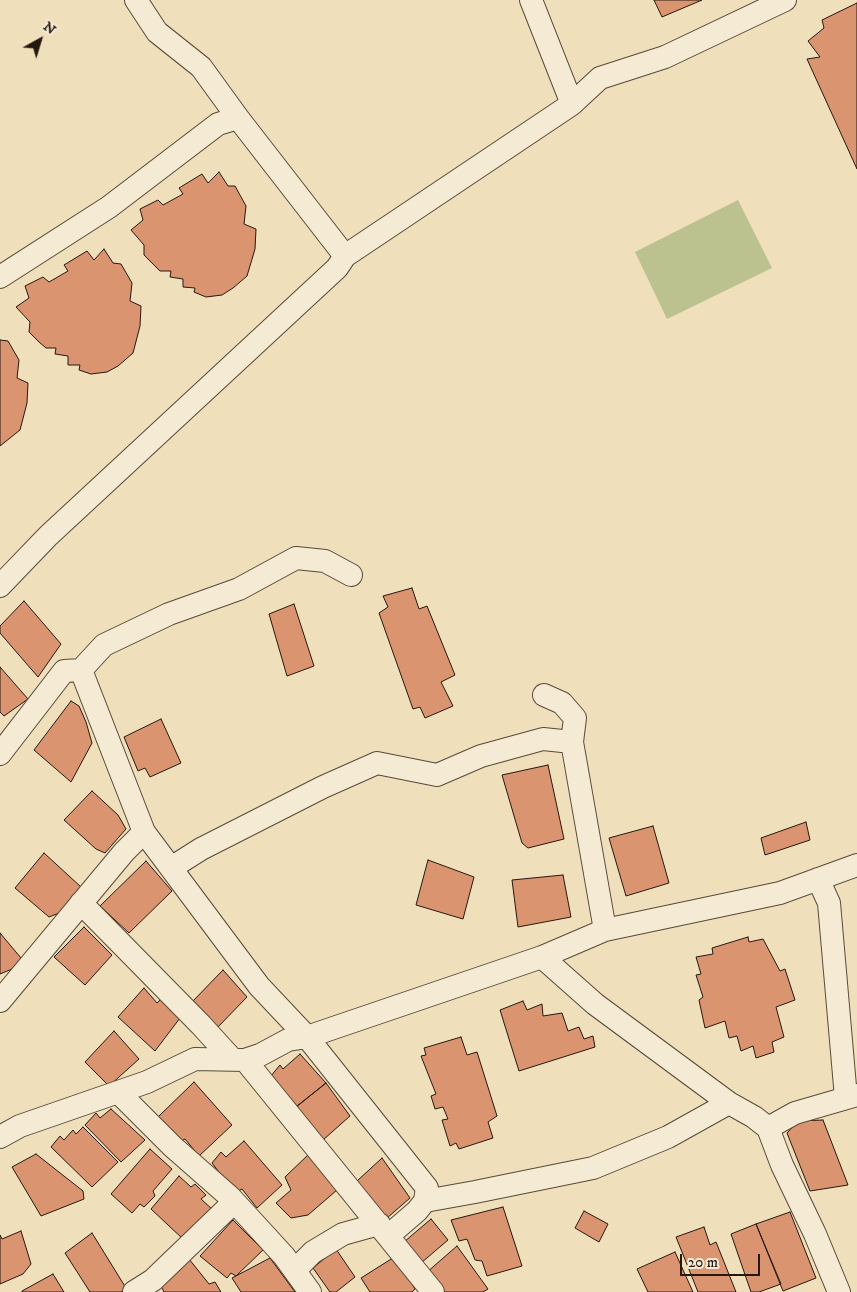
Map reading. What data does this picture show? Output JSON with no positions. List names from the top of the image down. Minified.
{"scale_bar":"20 m","north":"top right"}
